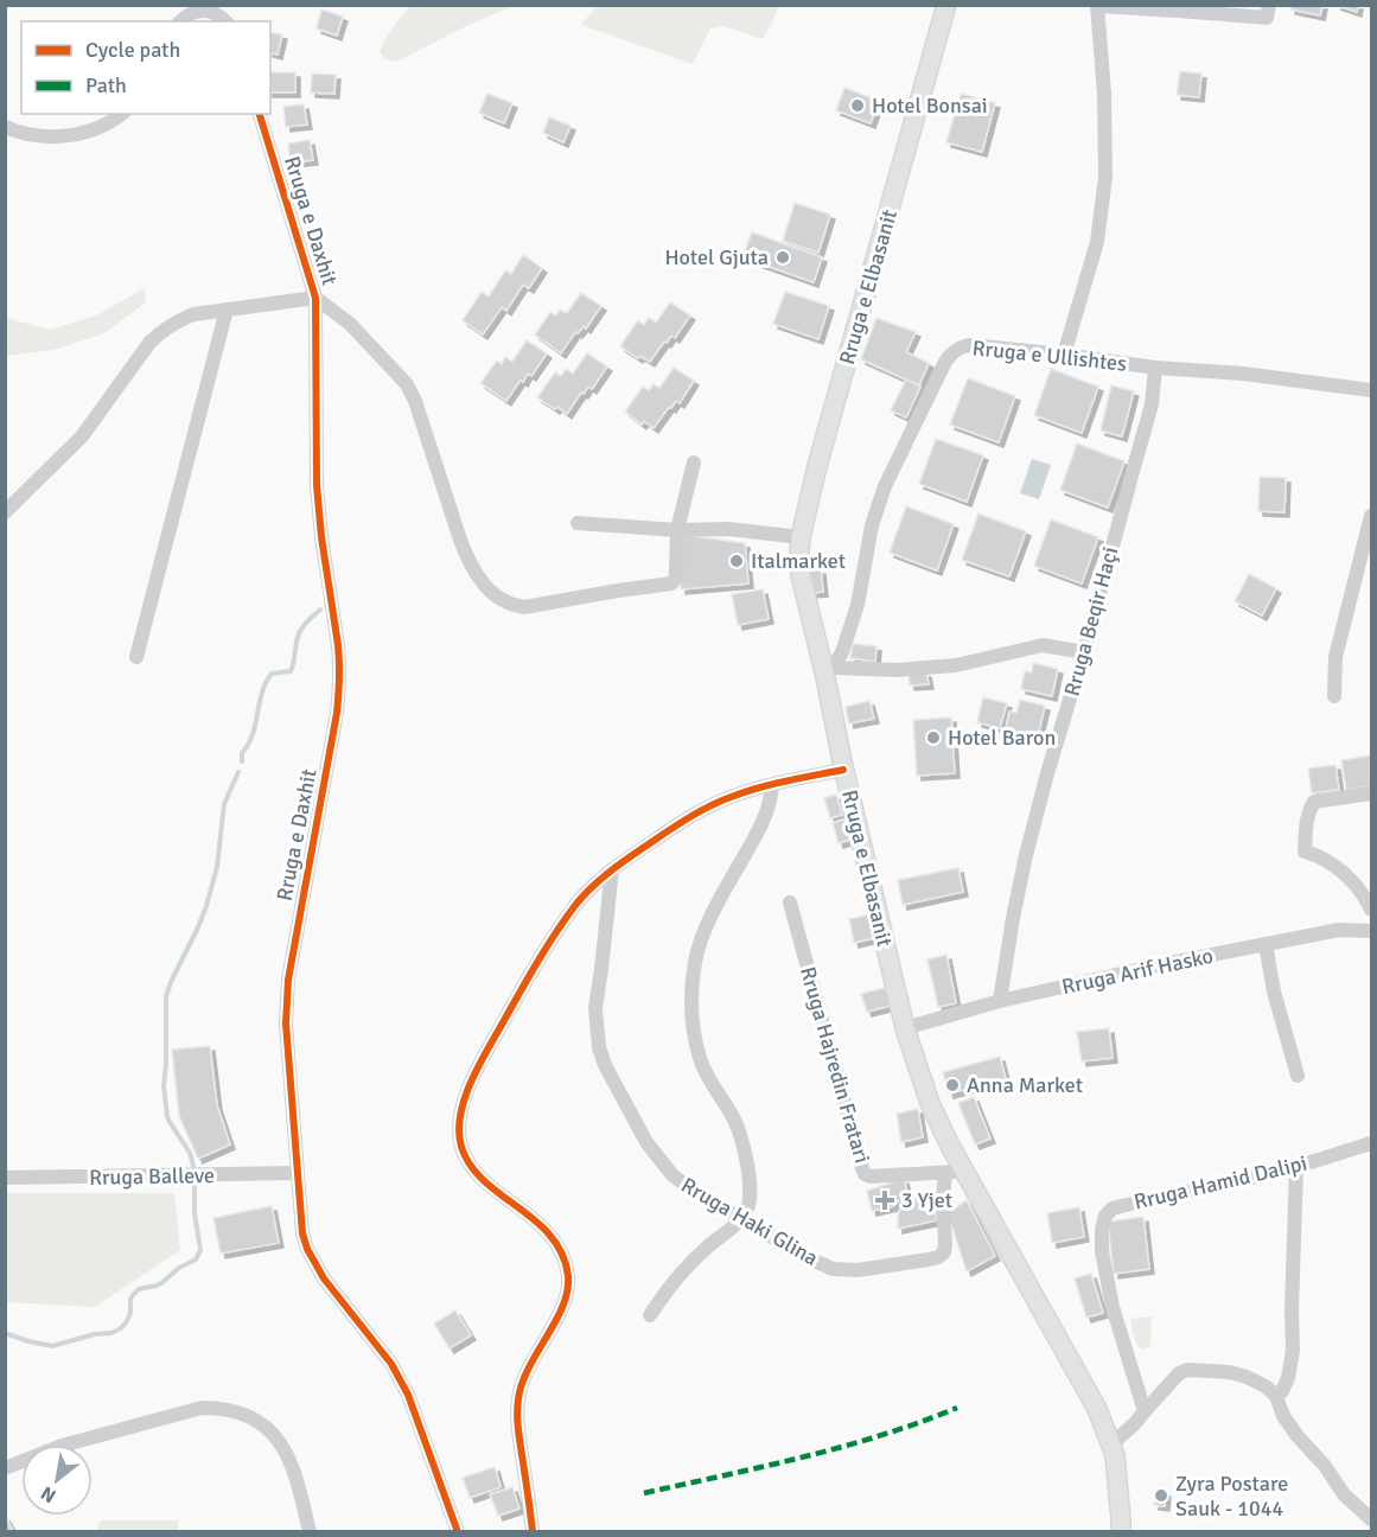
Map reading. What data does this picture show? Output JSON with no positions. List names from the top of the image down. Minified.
{"streets":{"main road":["Rruga e Elbasanit"],"street":["Rruga e Daxhit","Rruga e Ullishtes","Rruga Beqir Haçi","Rruga Arif Hasko","Rruga Hajredin Fratari","Rruga Balleve","Rruga Hamid Dalipi","Rruga Haki Glina"]},"crossings":[["Rruga e Daxhit","Rruga Balleve"],["Rruga e Elbasanit","Rruga e Ullishtes"],["Rruga e Elbasanit","Rruga Arif Hasko"],["Rruga e Elbasanit","Rruga Hajredin Fratari"],["Rruga e Elbasanit","Rruga Haki Glina"],["Rruga e Ullishtes","Rruga Beqir Haçi"],["Rruga Beqir Haçi","Rruga Arif Hasko"],["Rruga Hajredin Fratari","Rruga Haki Glina"]],"places":{"other":["Hotel Bonsai","Hotel Gjuta","Italmarket","Hotel Baron","Anna Market","Zyra Postare Sauk - 1044"],"health":["3 Yjet"]},"legend":["Cycle path","Path"],"north":"bottom left"}
